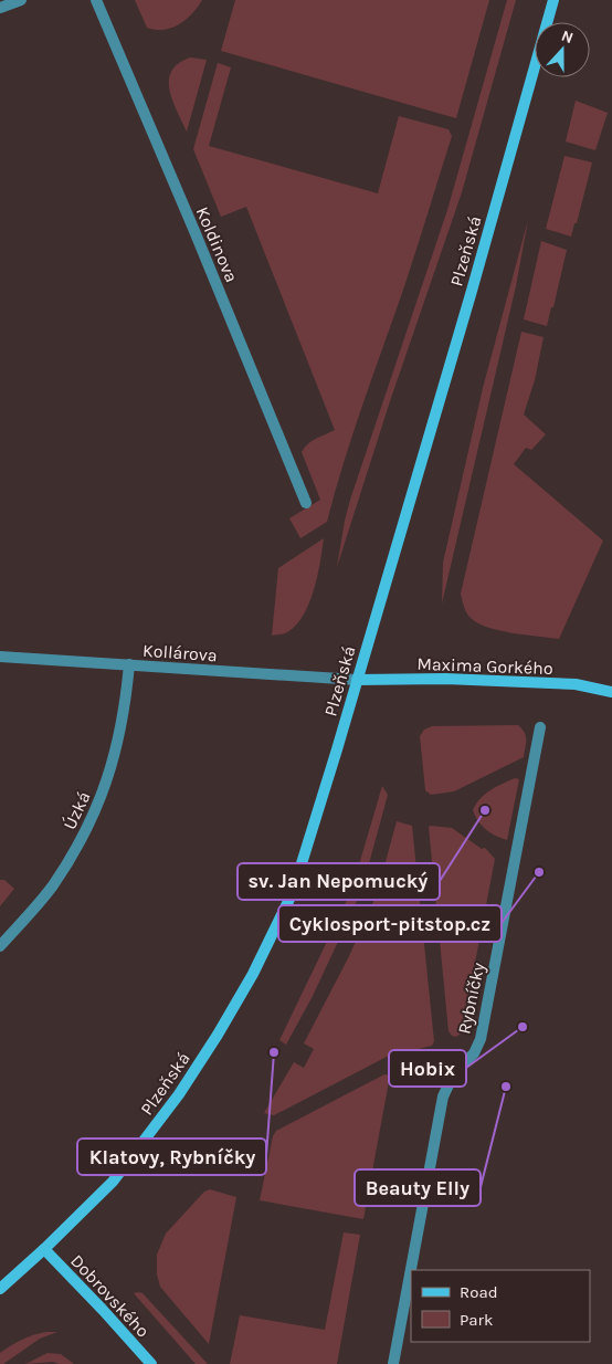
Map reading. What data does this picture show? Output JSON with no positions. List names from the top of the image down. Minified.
{"streets":{"main road":["Plzeňská","Maxima Gorkého","Dobrovského"],"street":["Koldinova","Kollárova","Úzká","Rybníčky"]},"crossings":[["Plzeňská","Kollárova"],["Plzeňská","Maxima Gorkého"],["Plzeňská","Dobrovského"],["Kollárova","Maxima Gorkého"],["Kollárova","Úzká"]],"places":["sv. Jan Nepomucký","Cyklosport-pitstop.cz","Hobix","Klatovy, Rybníčky","Beauty Elly"],"legend":["Road","Park"],"north":"top"}
